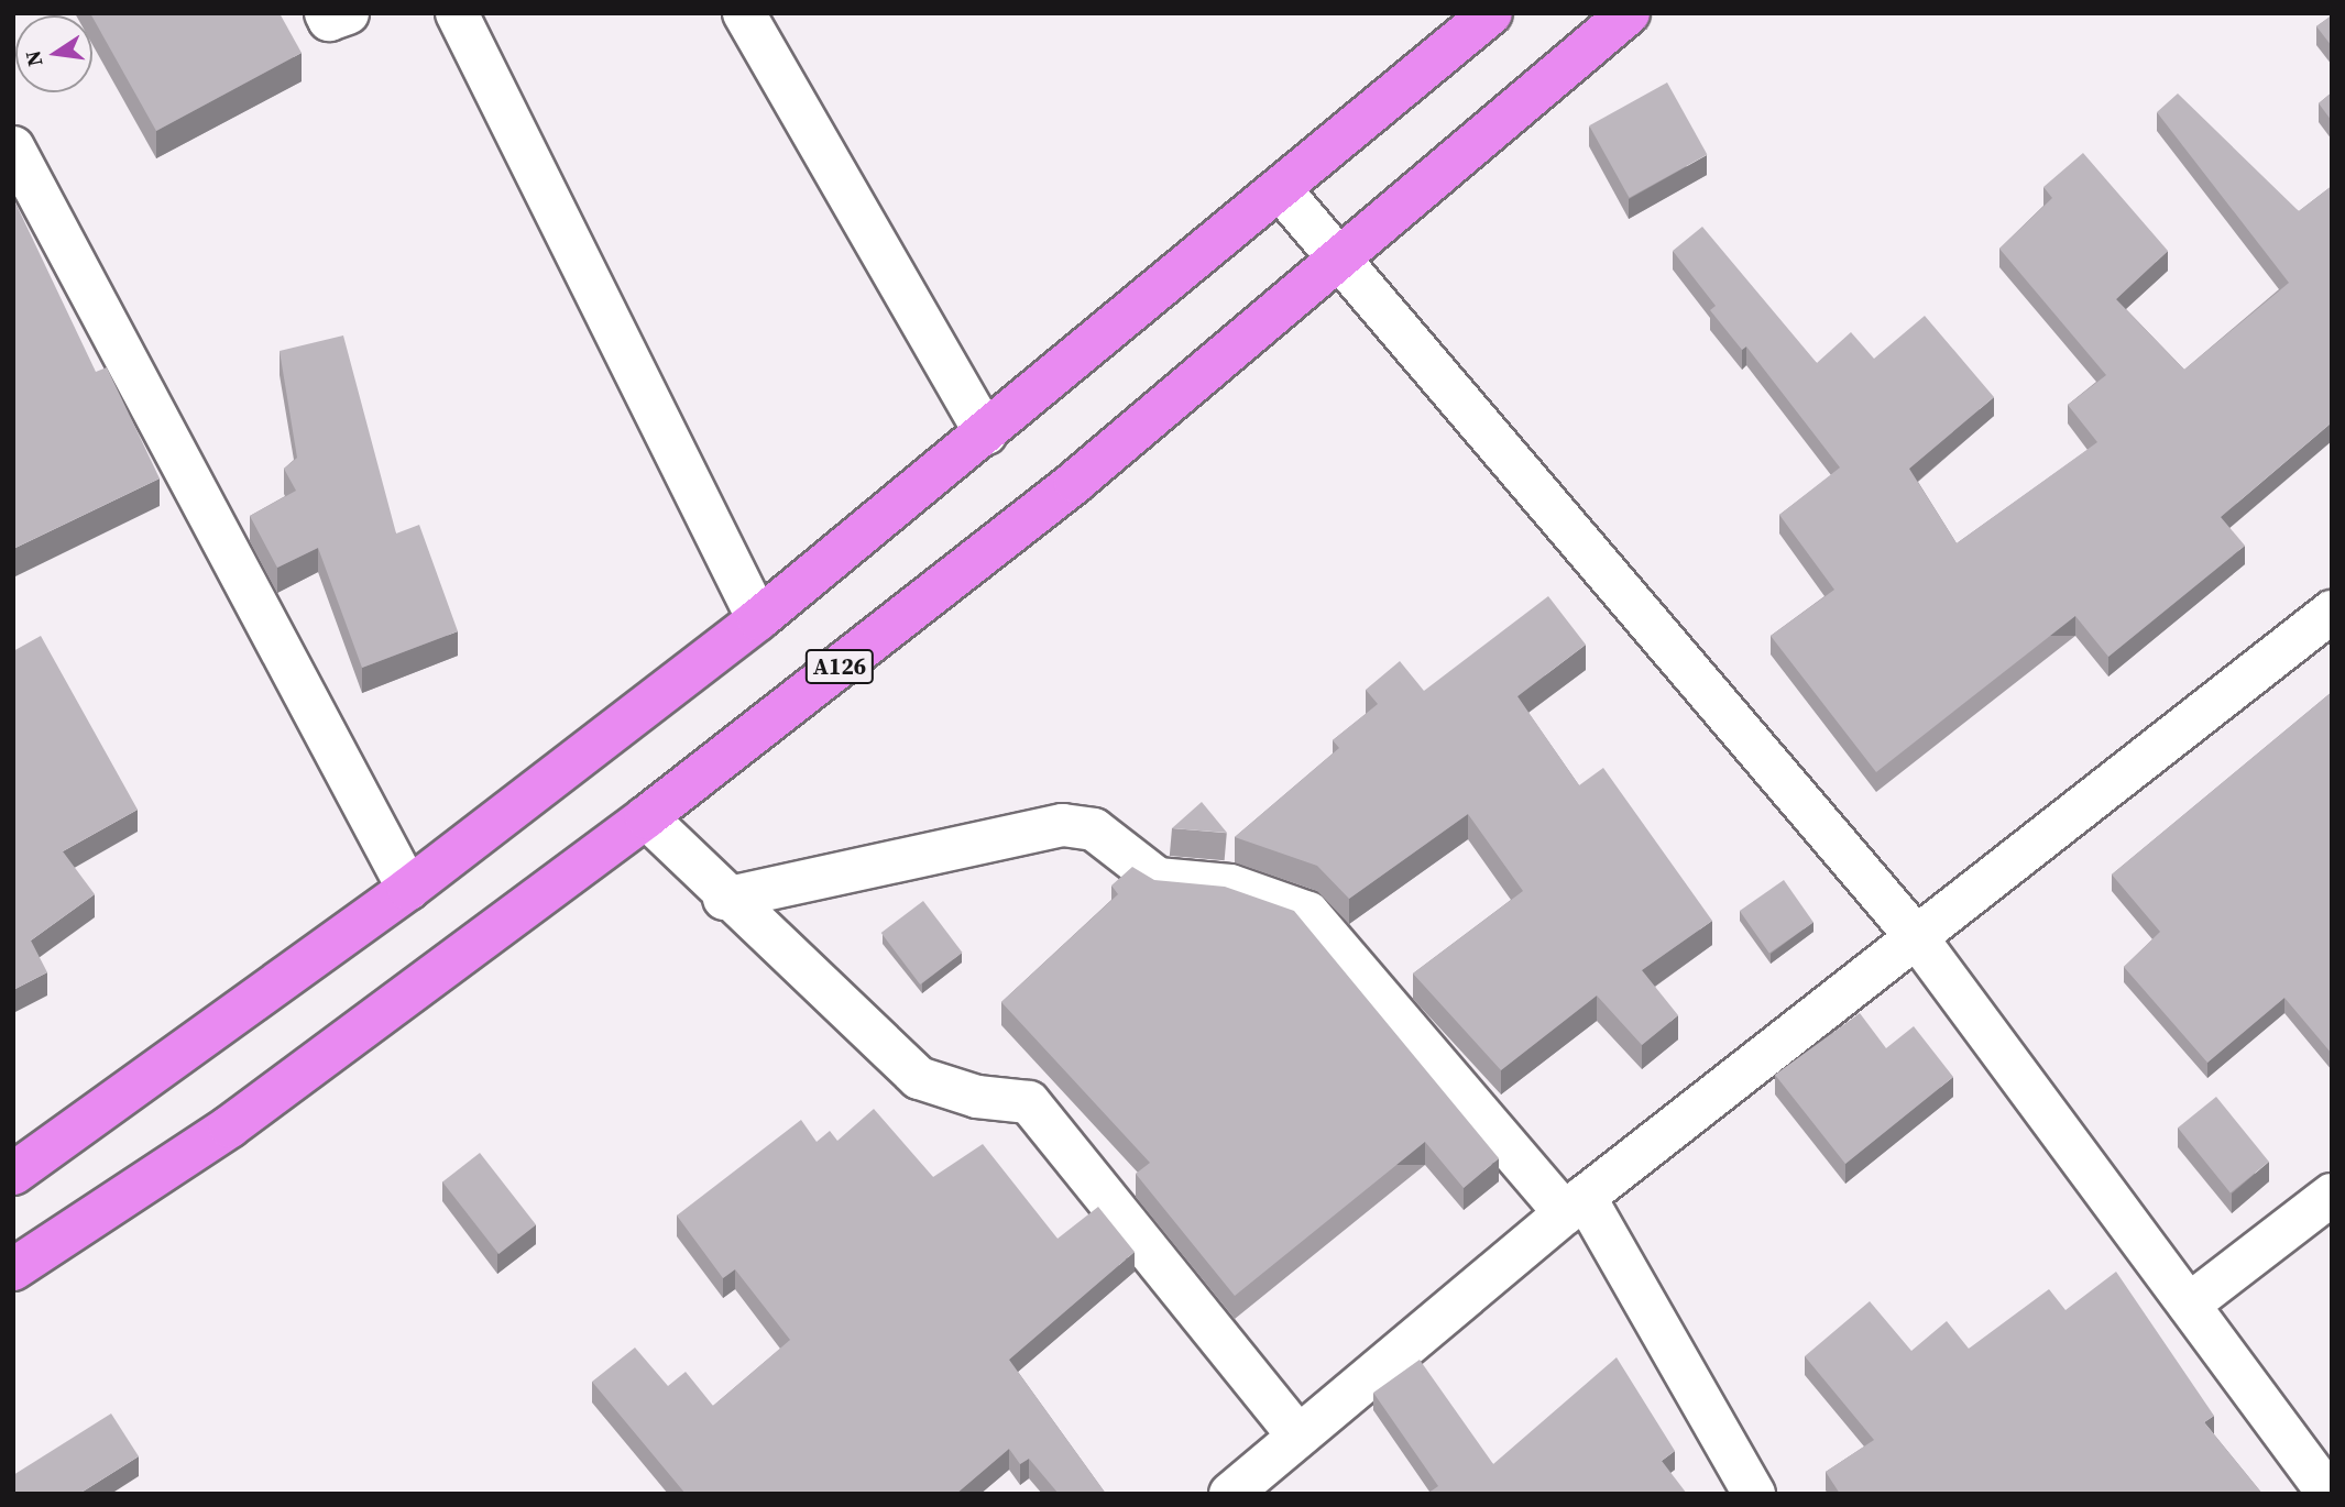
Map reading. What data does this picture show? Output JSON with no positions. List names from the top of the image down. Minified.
{"streets":{"highway":["A126"]},"north":"left"}
